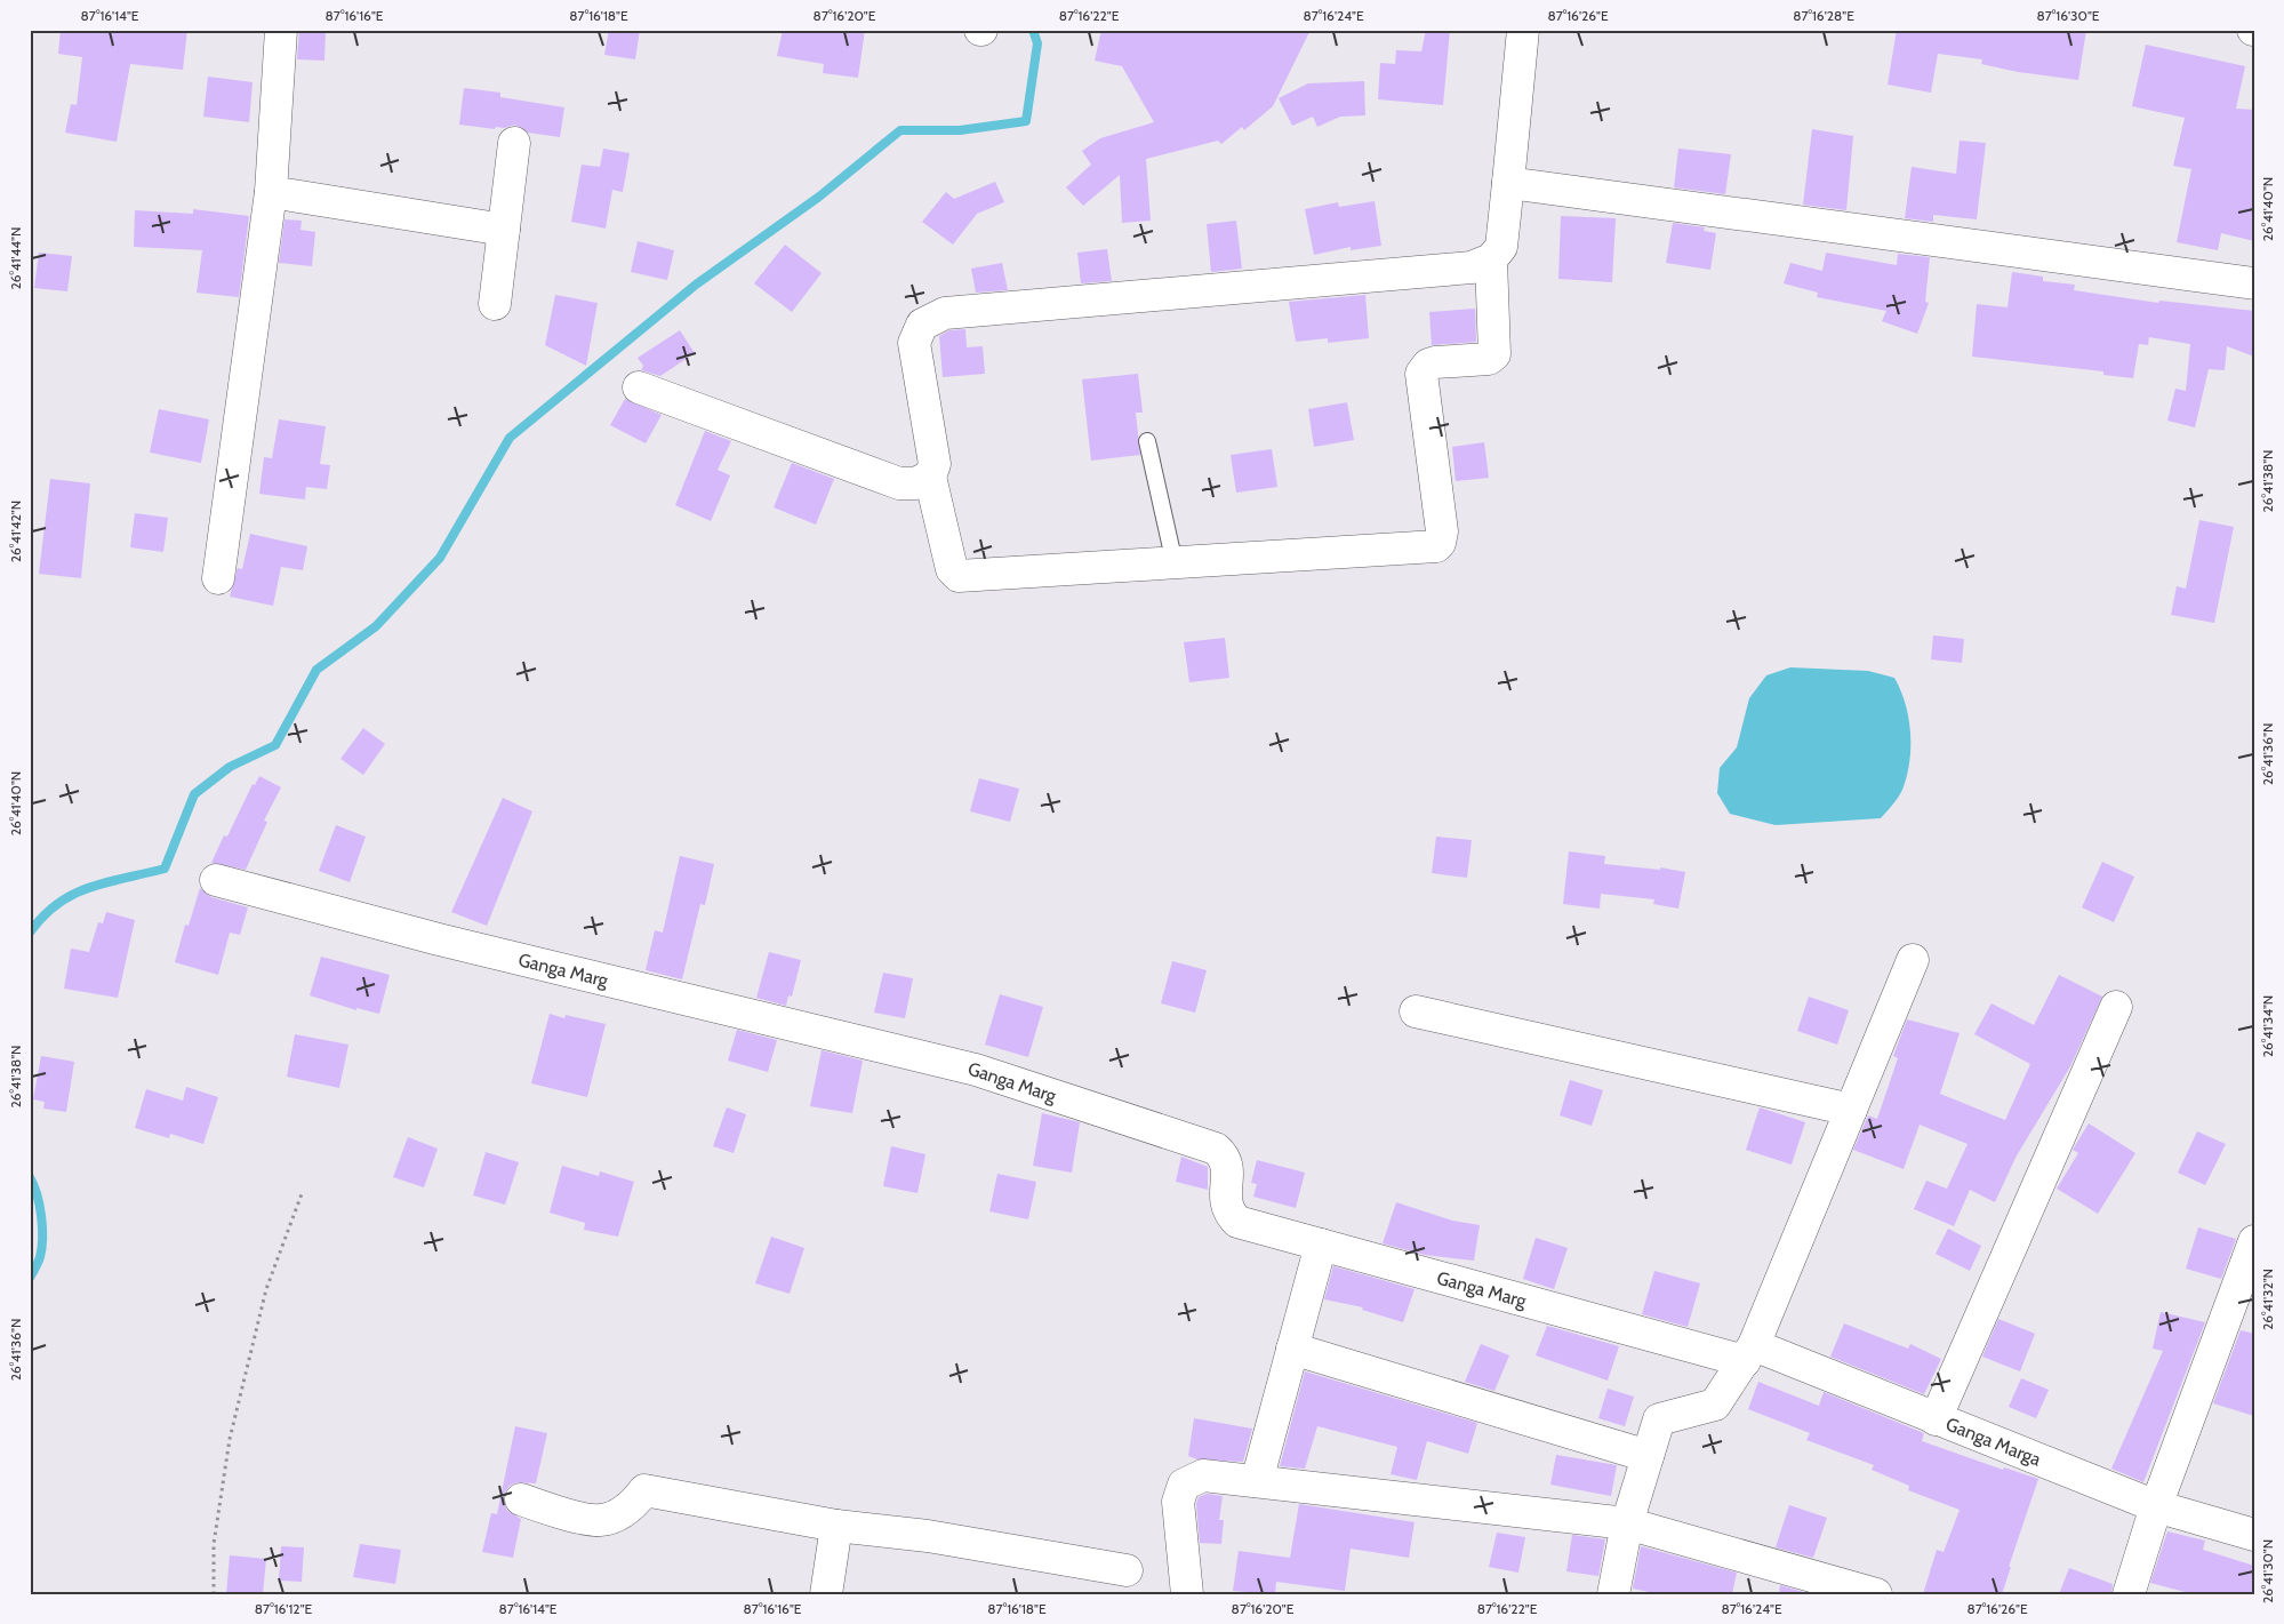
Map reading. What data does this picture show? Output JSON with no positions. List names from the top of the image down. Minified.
{"streets":{"street":["Ganga Marg","Ganga Marga"]},"crossings":[["Ganga Marg","Ganga Marga"]],"coordinates":["87°16'14\"E","87°16'16\"E","87°16'18\"E","87°16'20\"E","87°16'22\"E","87°16'24\"E","87°16'26\"E","87°16'28\"E","87°16'30\"E","26°41'40\"N","26°41'44\"N","26°41'38\"N","26°41'42\"N","26°41'36\"N","26°41'34\"N","26°41'32\"N","26°41'30\"N","87°16'12\"E"]}
